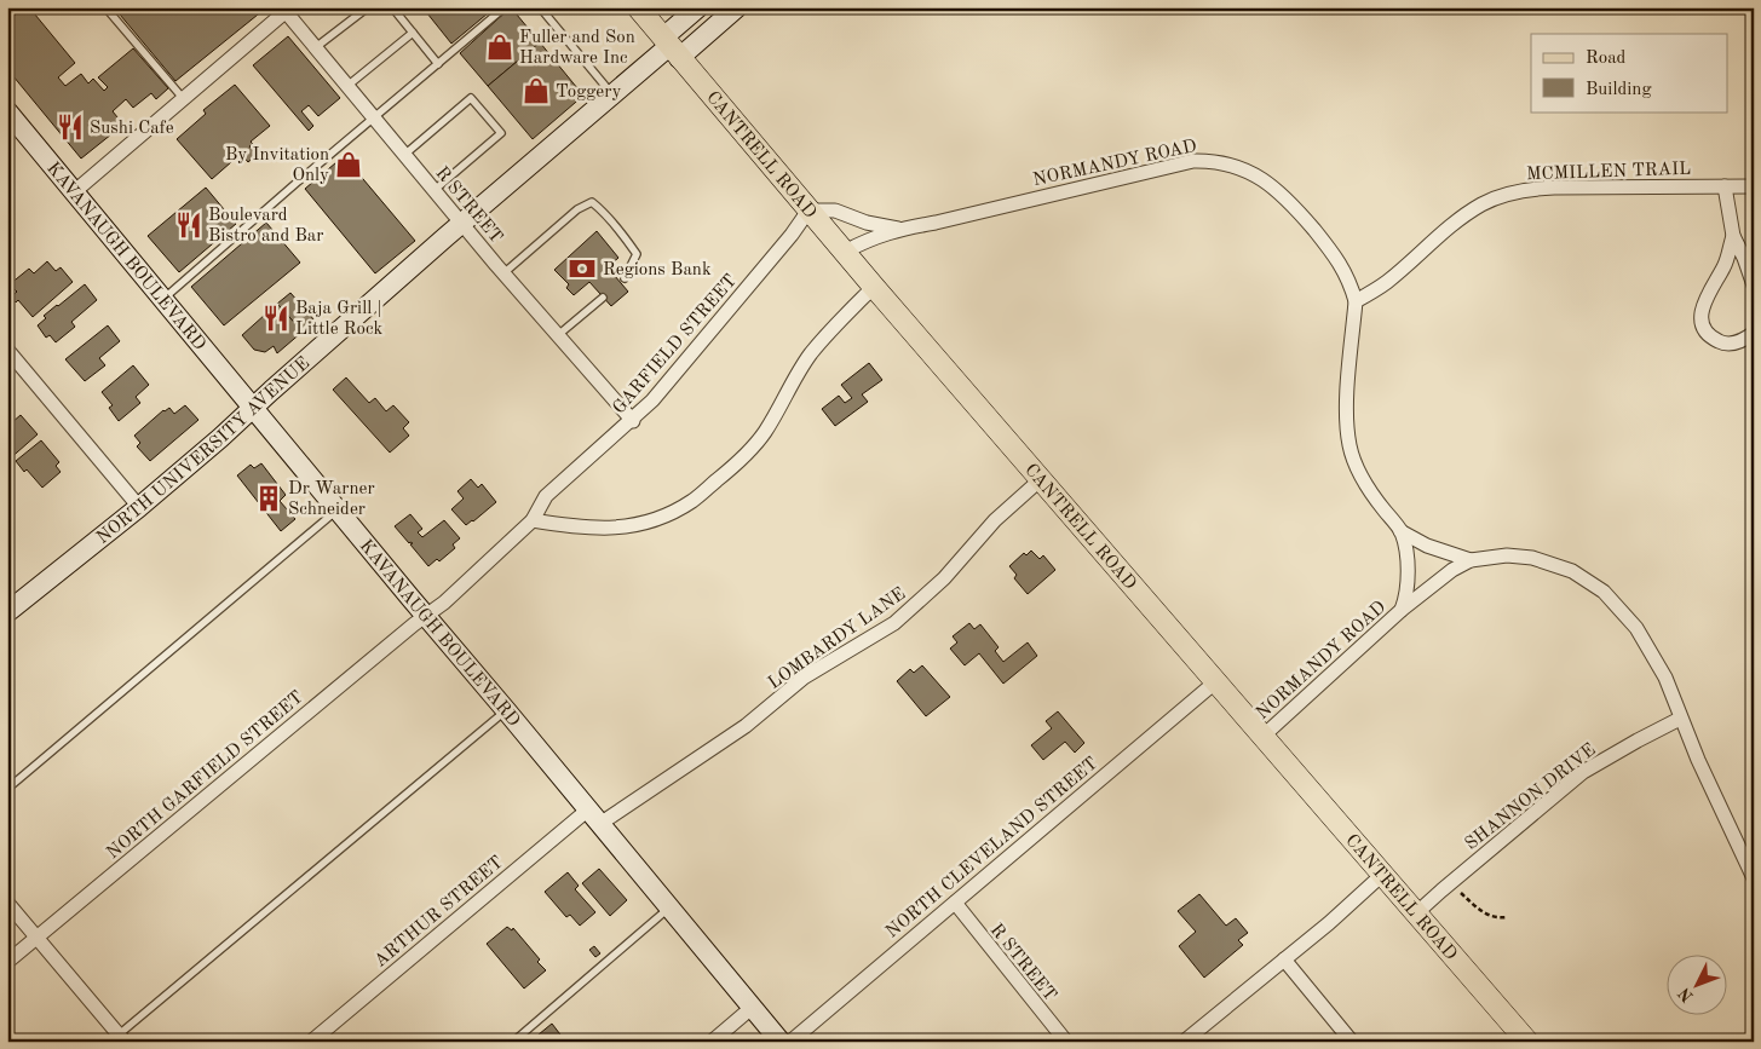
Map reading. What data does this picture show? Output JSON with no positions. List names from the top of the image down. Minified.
{"streets":{"main road":["CANTRELL ROAD"],"street":["NORMANDY ROAD","MCMILLEN TRAIL","R STREET","KAVANAUGH BOULEVARD","GARFIELD STREET","NORTH UNIVERSITY AVENUE","LOMBARDY LANE","NORTH GARFIELD STREET","SHANNON DRIVE","NORTH CLEVELAND STREET","ARTHUR STREET"]},"crossings":[["CANTRELL ROAD","NORMANDY ROAD"],["CANTRELL ROAD","GARFIELD STREET"],["CANTRELL ROAD","NORTH UNIVERSITY AVENUE"],["CANTRELL ROAD","LOMBARDY LANE"],["CANTRELL ROAD","SHANNON DRIVE"],["CANTRELL ROAD","NORTH CLEVELAND STREET"],["NORMANDY ROAD","MCMILLEN TRAIL"],["NORMANDY ROAD","GARFIELD STREET"],["R STREET","GARFIELD STREET"],["R STREET","NORTH UNIVERSITY AVENUE"],["R STREET","NORTH CLEVELAND STREET"],["KAVANAUGH BOULEVARD","GARFIELD STREET"],["KAVANAUGH BOULEVARD","NORTH UNIVERSITY AVENUE"],["KAVANAUGH BOULEVARD","LOMBARDY LANE"],["KAVANAUGH BOULEVARD","NORTH GARFIELD STREET"],["KAVANAUGH BOULEVARD","ARTHUR STREET"],["GARFIELD STREET","NORTH GARFIELD STREET"],["LOMBARDY LANE","ARTHUR STREET"]],"places":{"shop":["Fuller and Son Hardware Inc","Toggery","By Invitation Only"],"restaurant":["Sushi Cafe","Boulevard Bistro and Bar","Baja Grill | Little Rock"],"bank":["Regions Bank"],"building":["Dr Warner Schneider"]},"legend":["Road","Building"],"north":"bottom left"}
